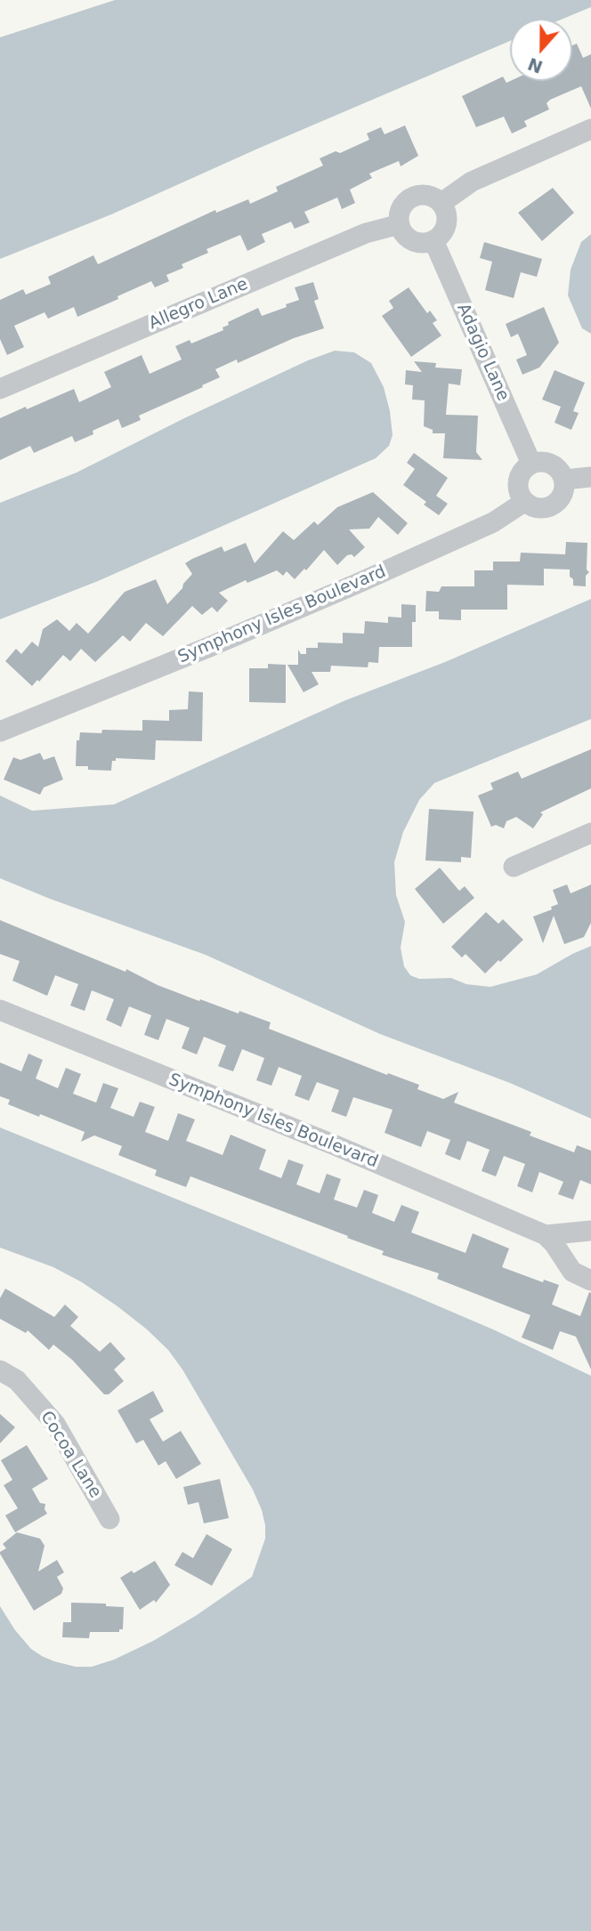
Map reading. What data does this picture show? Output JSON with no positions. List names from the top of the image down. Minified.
{"streets":{"street":["Allegro Lane","Adagio Lane","Symphony Isles Boulevard","Cocoa Lane"]},"crossings":[["Allegro Lane","Adagio Lane"],["Adagio Lane","Symphony Isles Boulevard"]],"north":"bottom"}
